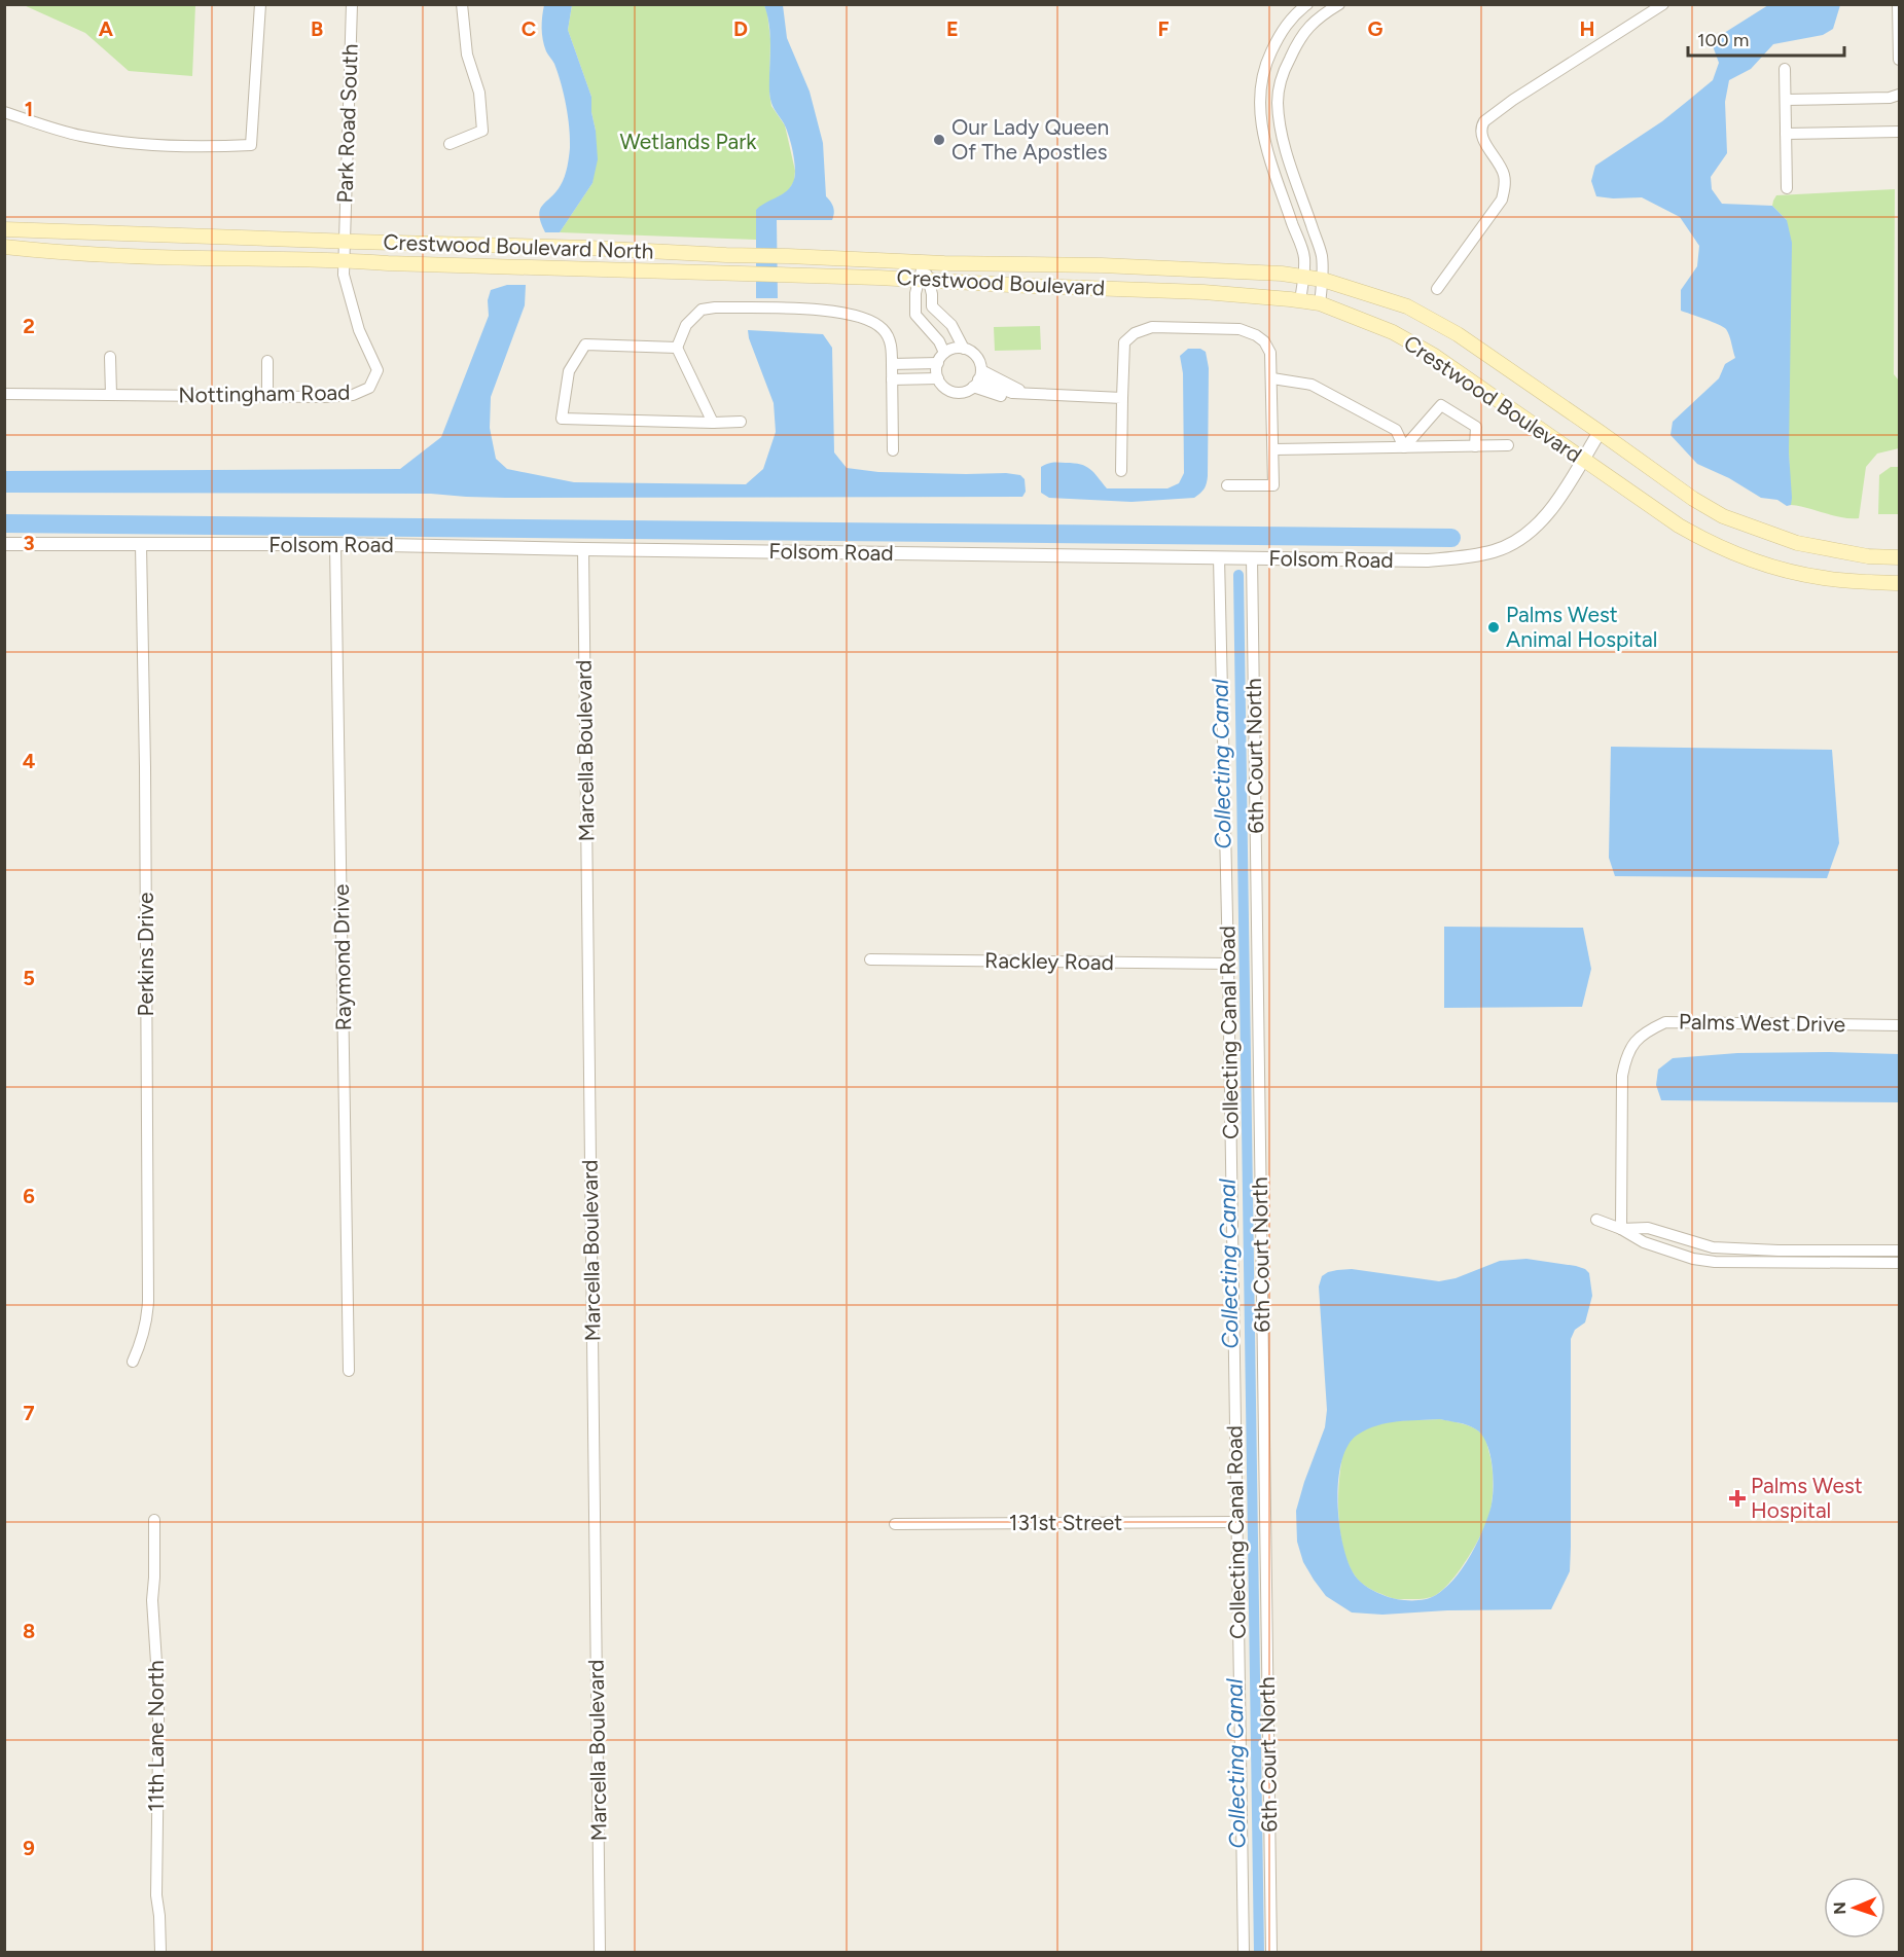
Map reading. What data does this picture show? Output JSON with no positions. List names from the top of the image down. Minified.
{"streets":{"main road":["Crestwood Boulevard North","Crestwood Boulevard"],"street":["Park Road South","Nottingham Road","Folsom Road","Marcella Boulevard","6th Court North","Perkins Drive","Raymond Drive","Rackley Road","Palms West Drive","Collecting Canal Road","131st Street","11th Lane North"]},"crossings":[["Park Road South","Crestwood Boulevard North"],["Park Road South","Nottingham Road"],["Crestwood Boulevard North","Crestwood Boulevard"],["Crestwood Boulevard North","Nottingham Road"],["Crestwood Boulevard","Folsom Road"],["Folsom Road","Marcella Boulevard"],["Folsom Road","6th Court North"],["Folsom Road","Perkins Drive"],["Folsom Road","Raymond Drive"],["Folsom Road","Collecting Canal Road"],["Rackley Road","Collecting Canal Road"],["Collecting Canal Road","131st Street"]],"water":["Collecting Canal"],"parks":["Wetlands Park"],"places":{"other":["Our Lady Queen Of The Apostles","Palms West Animal Hospital"],"health":["Palms West Hospital"]},"scale_bar":"100 m","north":"left","grid":{"columns":["A","B","C","D","E","F","G","H"],"rows":["1","2","3","4","5","6","7","8","9"]}}
